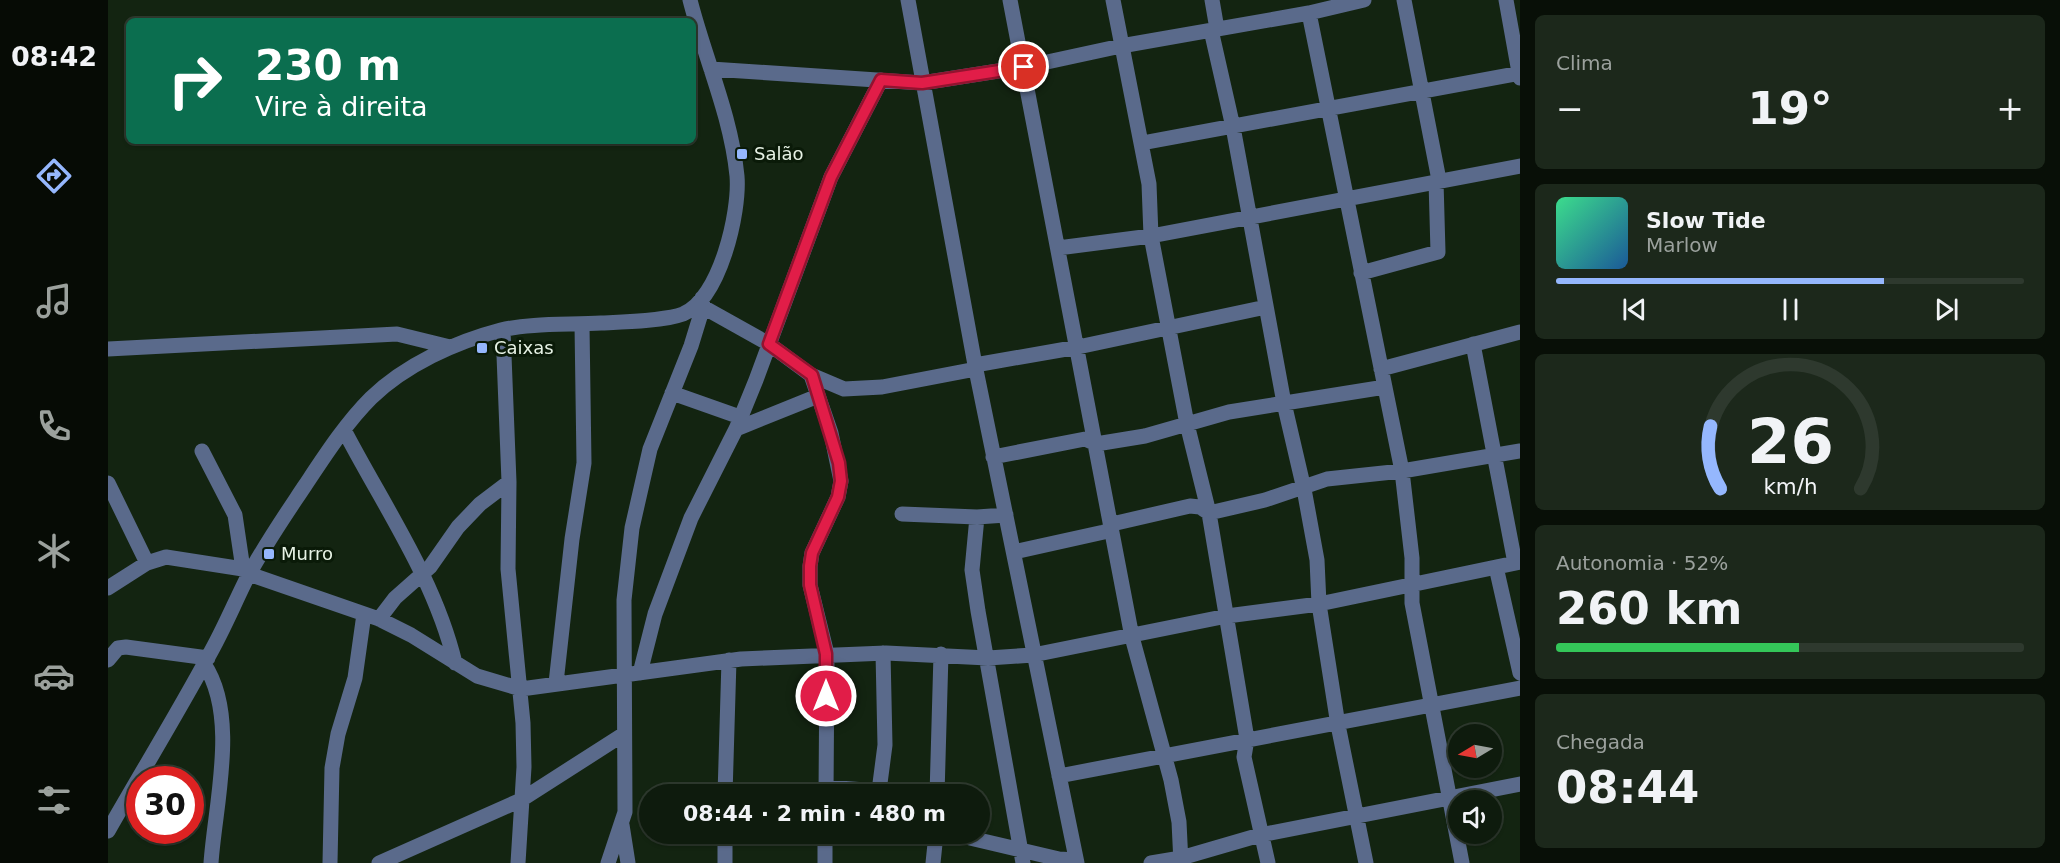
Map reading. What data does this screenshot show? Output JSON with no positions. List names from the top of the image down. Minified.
{"places":{"transit":["Salão","Caixas","Murro"]},"north":"left","page":{"tabs":"08:42","tile":["Clima",["Autonomia · 52%","260 km"],["Chegada","08:44"]],"turn":["230 m","Vire à direita"],"heat":["−","19°","+"],"song":["Slow Tide","Marlow"],"limit":"30","trip":"08:44 · 2 min · 480 m","gauge":["26","km/h"]}}
